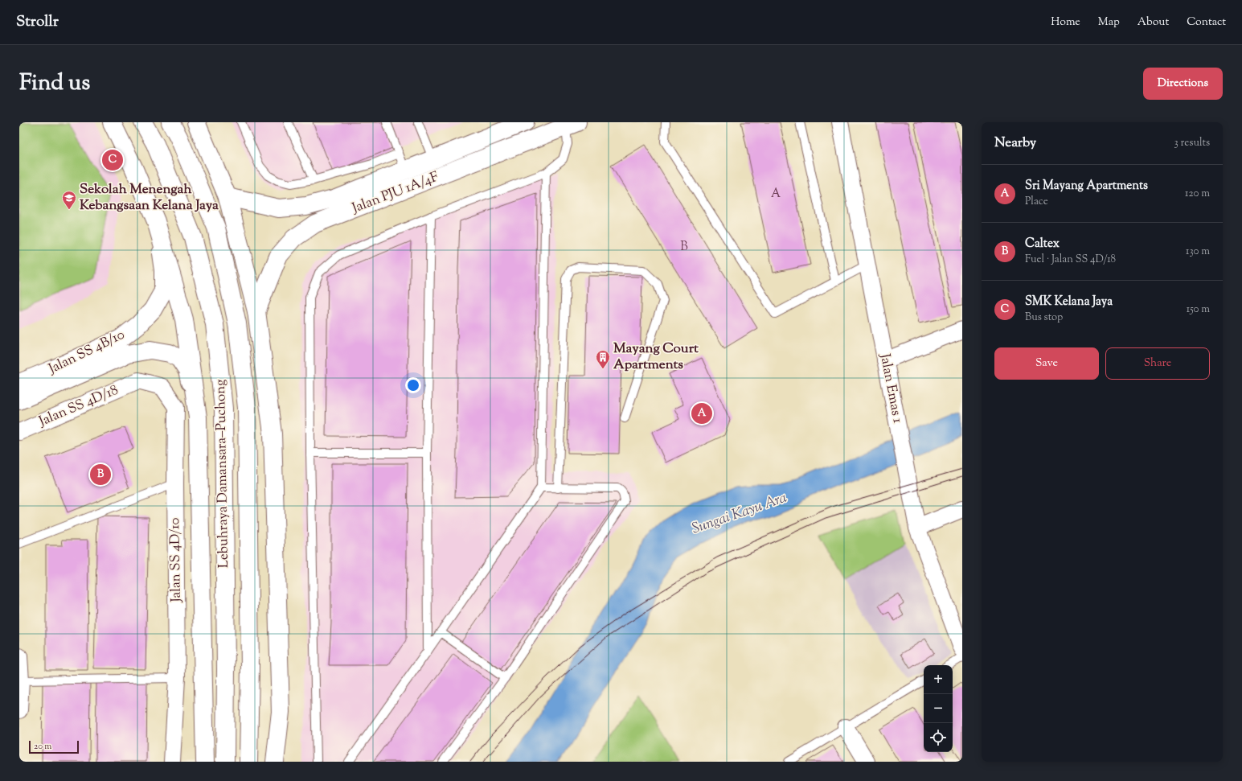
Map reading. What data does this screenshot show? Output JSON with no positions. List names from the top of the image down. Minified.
{"streets":{"main road":["Jalan PJU 1A/4F","Jalan SS 4B/10","Lebuhraya Damansara–Puchong"],"street":["Jalan Emas 1","Jalan SS 4D/18","Jalan SS 4D/10"]},"crossings":[["Jalan SS 4D/18","Jalan SS 4D/10"]],"water":["Sungai Kayu Ara"],"places":{"school or university":["Sekolah Menengah Kebangsaan Kelana Jaya"],"building":["Mayang Court Apartments"]},"house_numbers":["A","B"],"scale_bar":"20 m","page":{"header":"Strollr","nav":["Home","Map","About","Contact"],"title":"Find us","buttons":["Directions",["Save","Share"]],"heading":["Nearby","3 results"],"pins":["C","A","B"],"list":[{"mark":"A","name":"Sri Mayang Apartments","note":"Place","value":"120 m"},{"mark":"B","name":"Caltex","note":"Fuel · Jalan SS 4D/18","value":"130 m"},{"mark":"C","name":"SMK Kelana Jaya","note":"Bus stop","value":"150 m"}],"map_buttons":["+","−"],"scale":"20 m"}}
